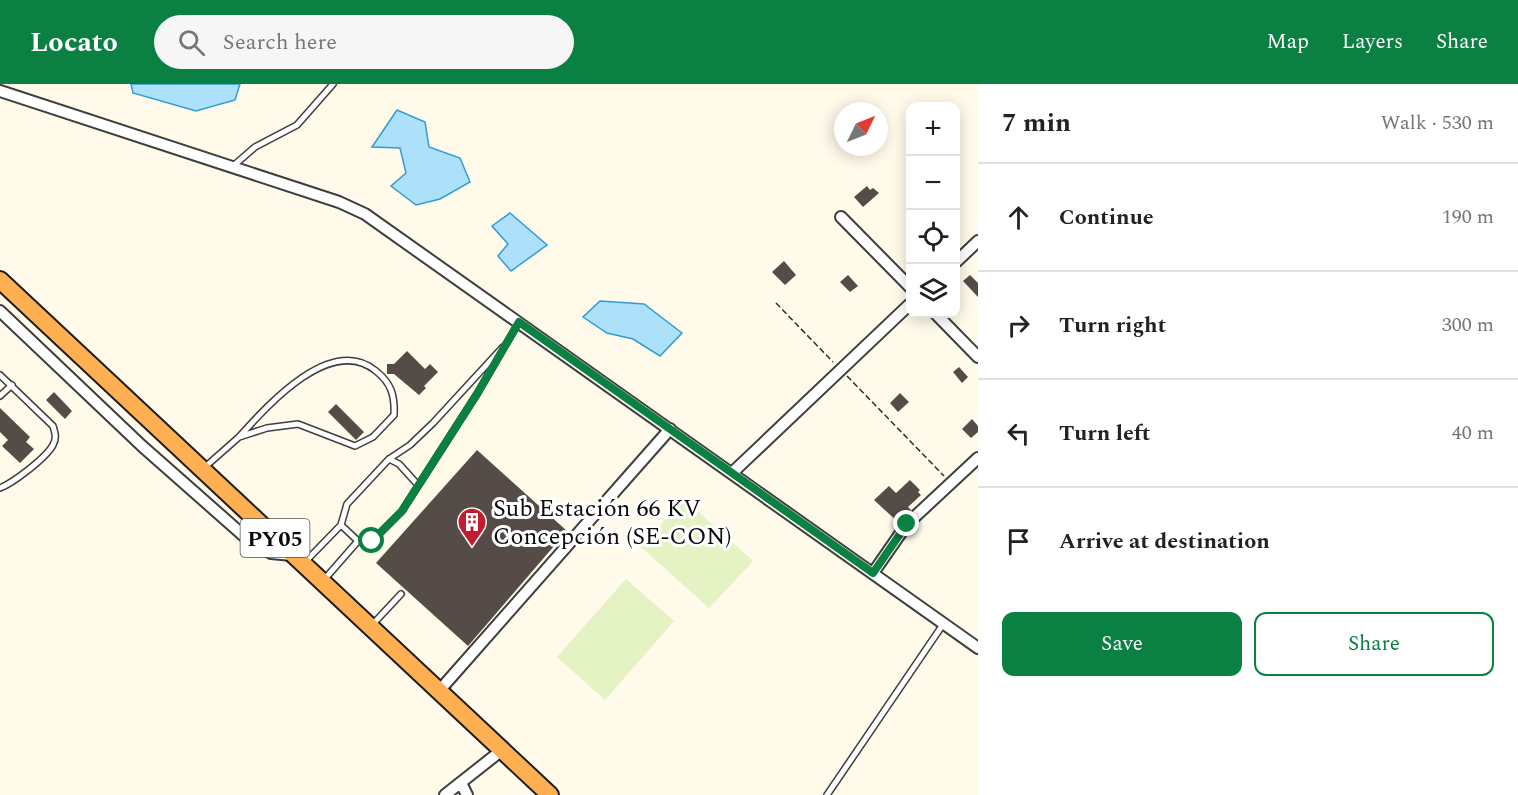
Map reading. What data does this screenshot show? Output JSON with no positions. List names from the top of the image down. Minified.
{"streets":{"highway":["PY05"]},"places":{"building":["Sub Estación 66 KV Concepción (SE-CON)"]},"north":"top right","page":{"header":"Locato","search":"Search here","nav":["Map","Layers","Share"],"heading":["7 min","Walk · 530 m"],"map_buttons":["+","−"],"list":[["Continue","190 m"],["Turn right","300 m"],["Turn left","40 m"],"Arrive at destination"],"buttons":["Save","Share"]}}
